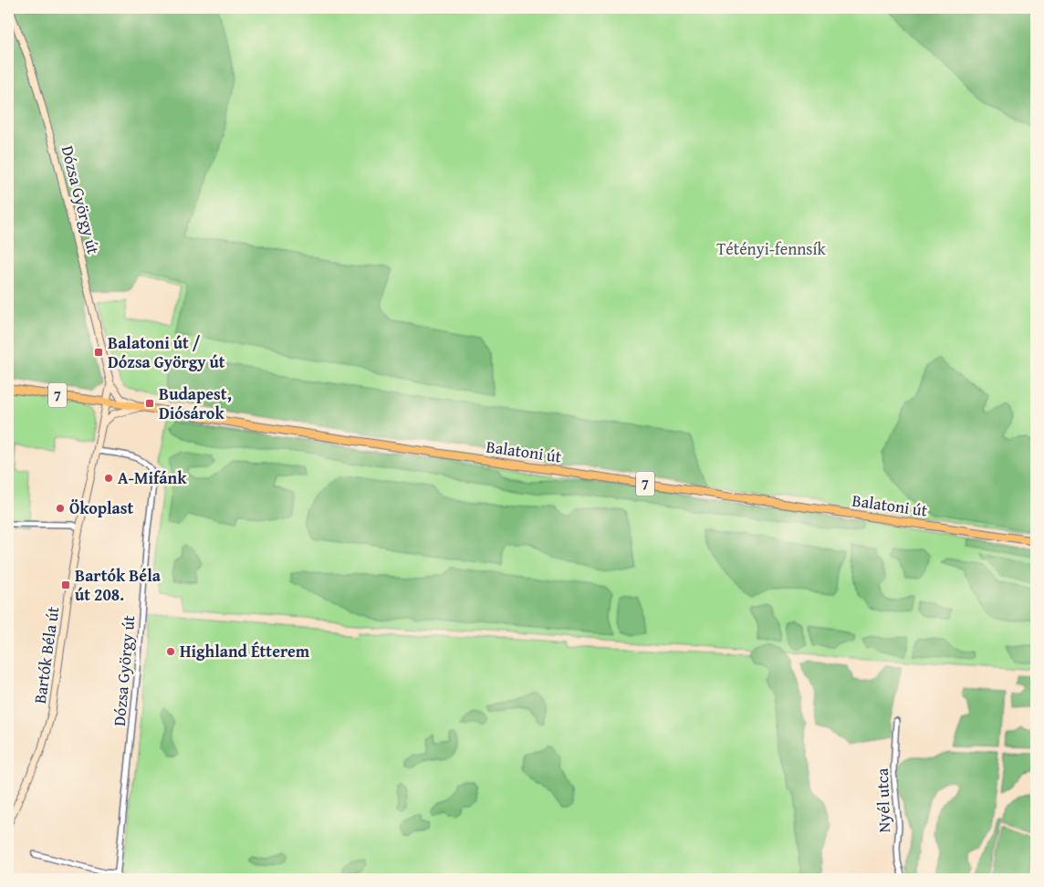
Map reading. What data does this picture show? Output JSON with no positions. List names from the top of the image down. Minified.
{"streets":{"main road":["7","Balatoni út"],"street":["Dózsa György út","Bartók Béla út","Nyél utca"]},"crossings":[["Dózsa György út","Balatoni út"],["Dózsa György út","Bartók Béla út"],["Balatoni út","Bartók Béla út"]],"parks":["Tétényi-fennsík"],"places":{"transit":["Balatoni út / Dózsa György út","Budapest, Diósárok","Bartók Béla út 208."],"other":["A-Mifánk","Ökoplast","Highland Étterem"]}}
